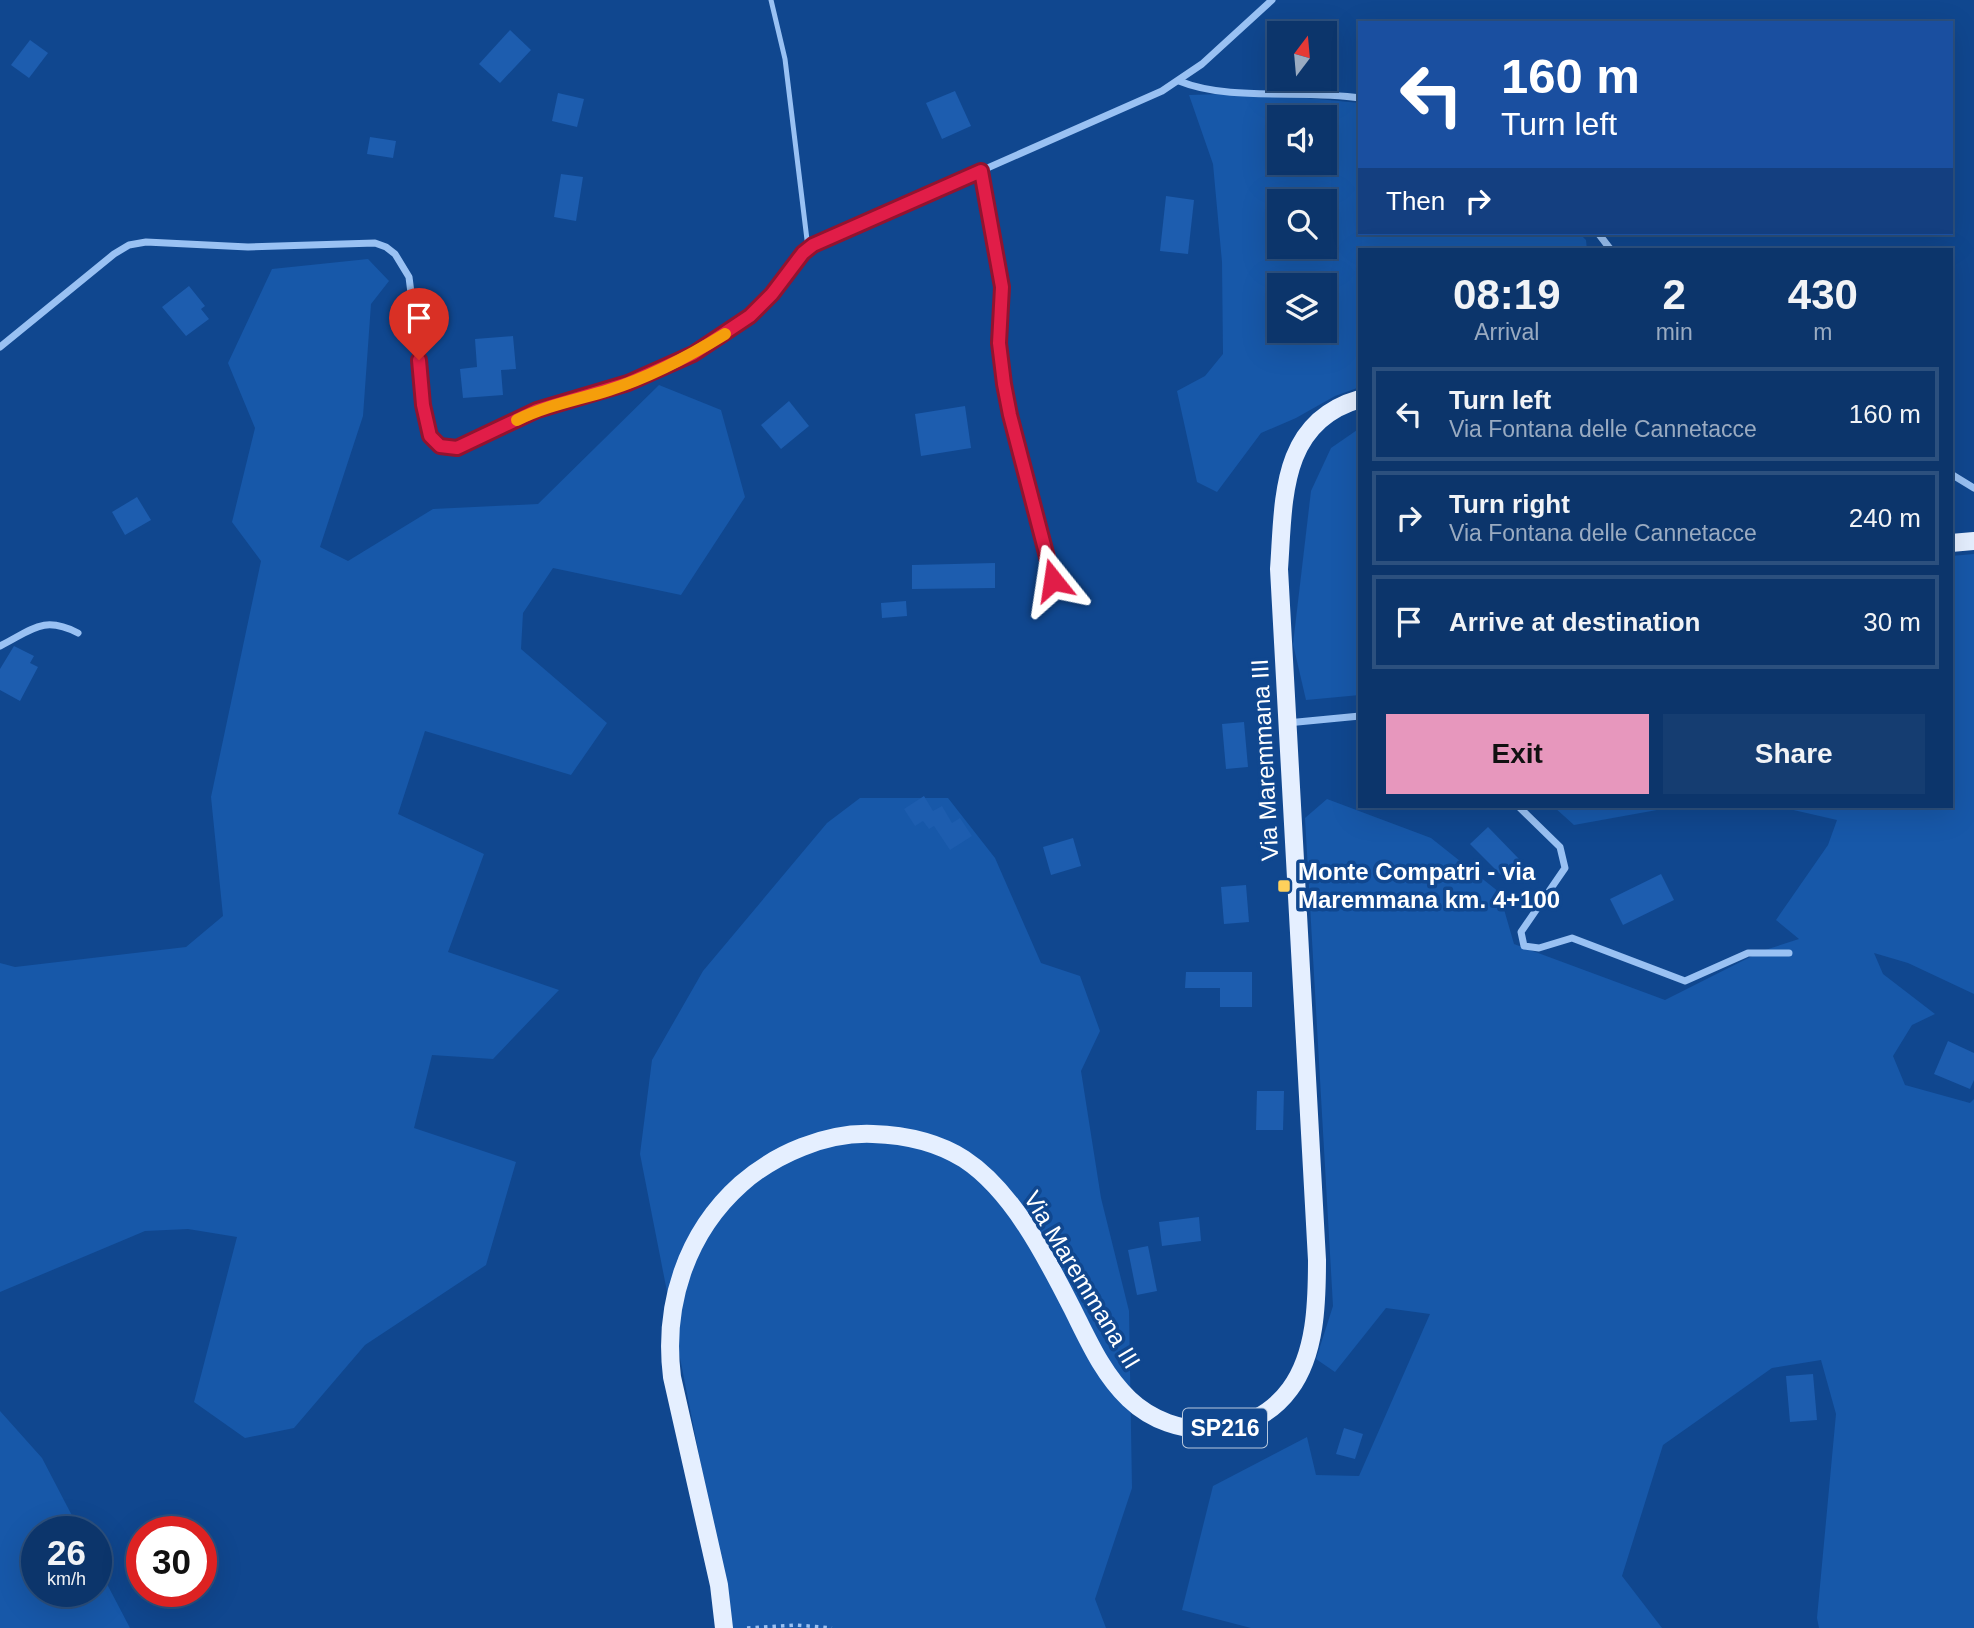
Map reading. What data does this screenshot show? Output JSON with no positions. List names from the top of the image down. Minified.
{"streets":{"main road":["Via Maremmana III","SP216"]},"places":{"transit":["Monte Compatri - via Maremmana km. 4+100"]},"north":"top","page":{"turn":["160 m","Turn left"],"then":"Then","eta":["08:19","Arrival","2","min","430","m"],"list":[{"name":"Turn left","note":"Via Fontana delle Cannetacce","value":"160 m"},{"name":"Turn right","note":"Via Fontana delle Cannetacce","value":"240 m"},{"name":"Arrive at destination","value":"30 m"}],"buttons":["Exit","Share"],"speed":"26 km/h","limit":"30"}}
